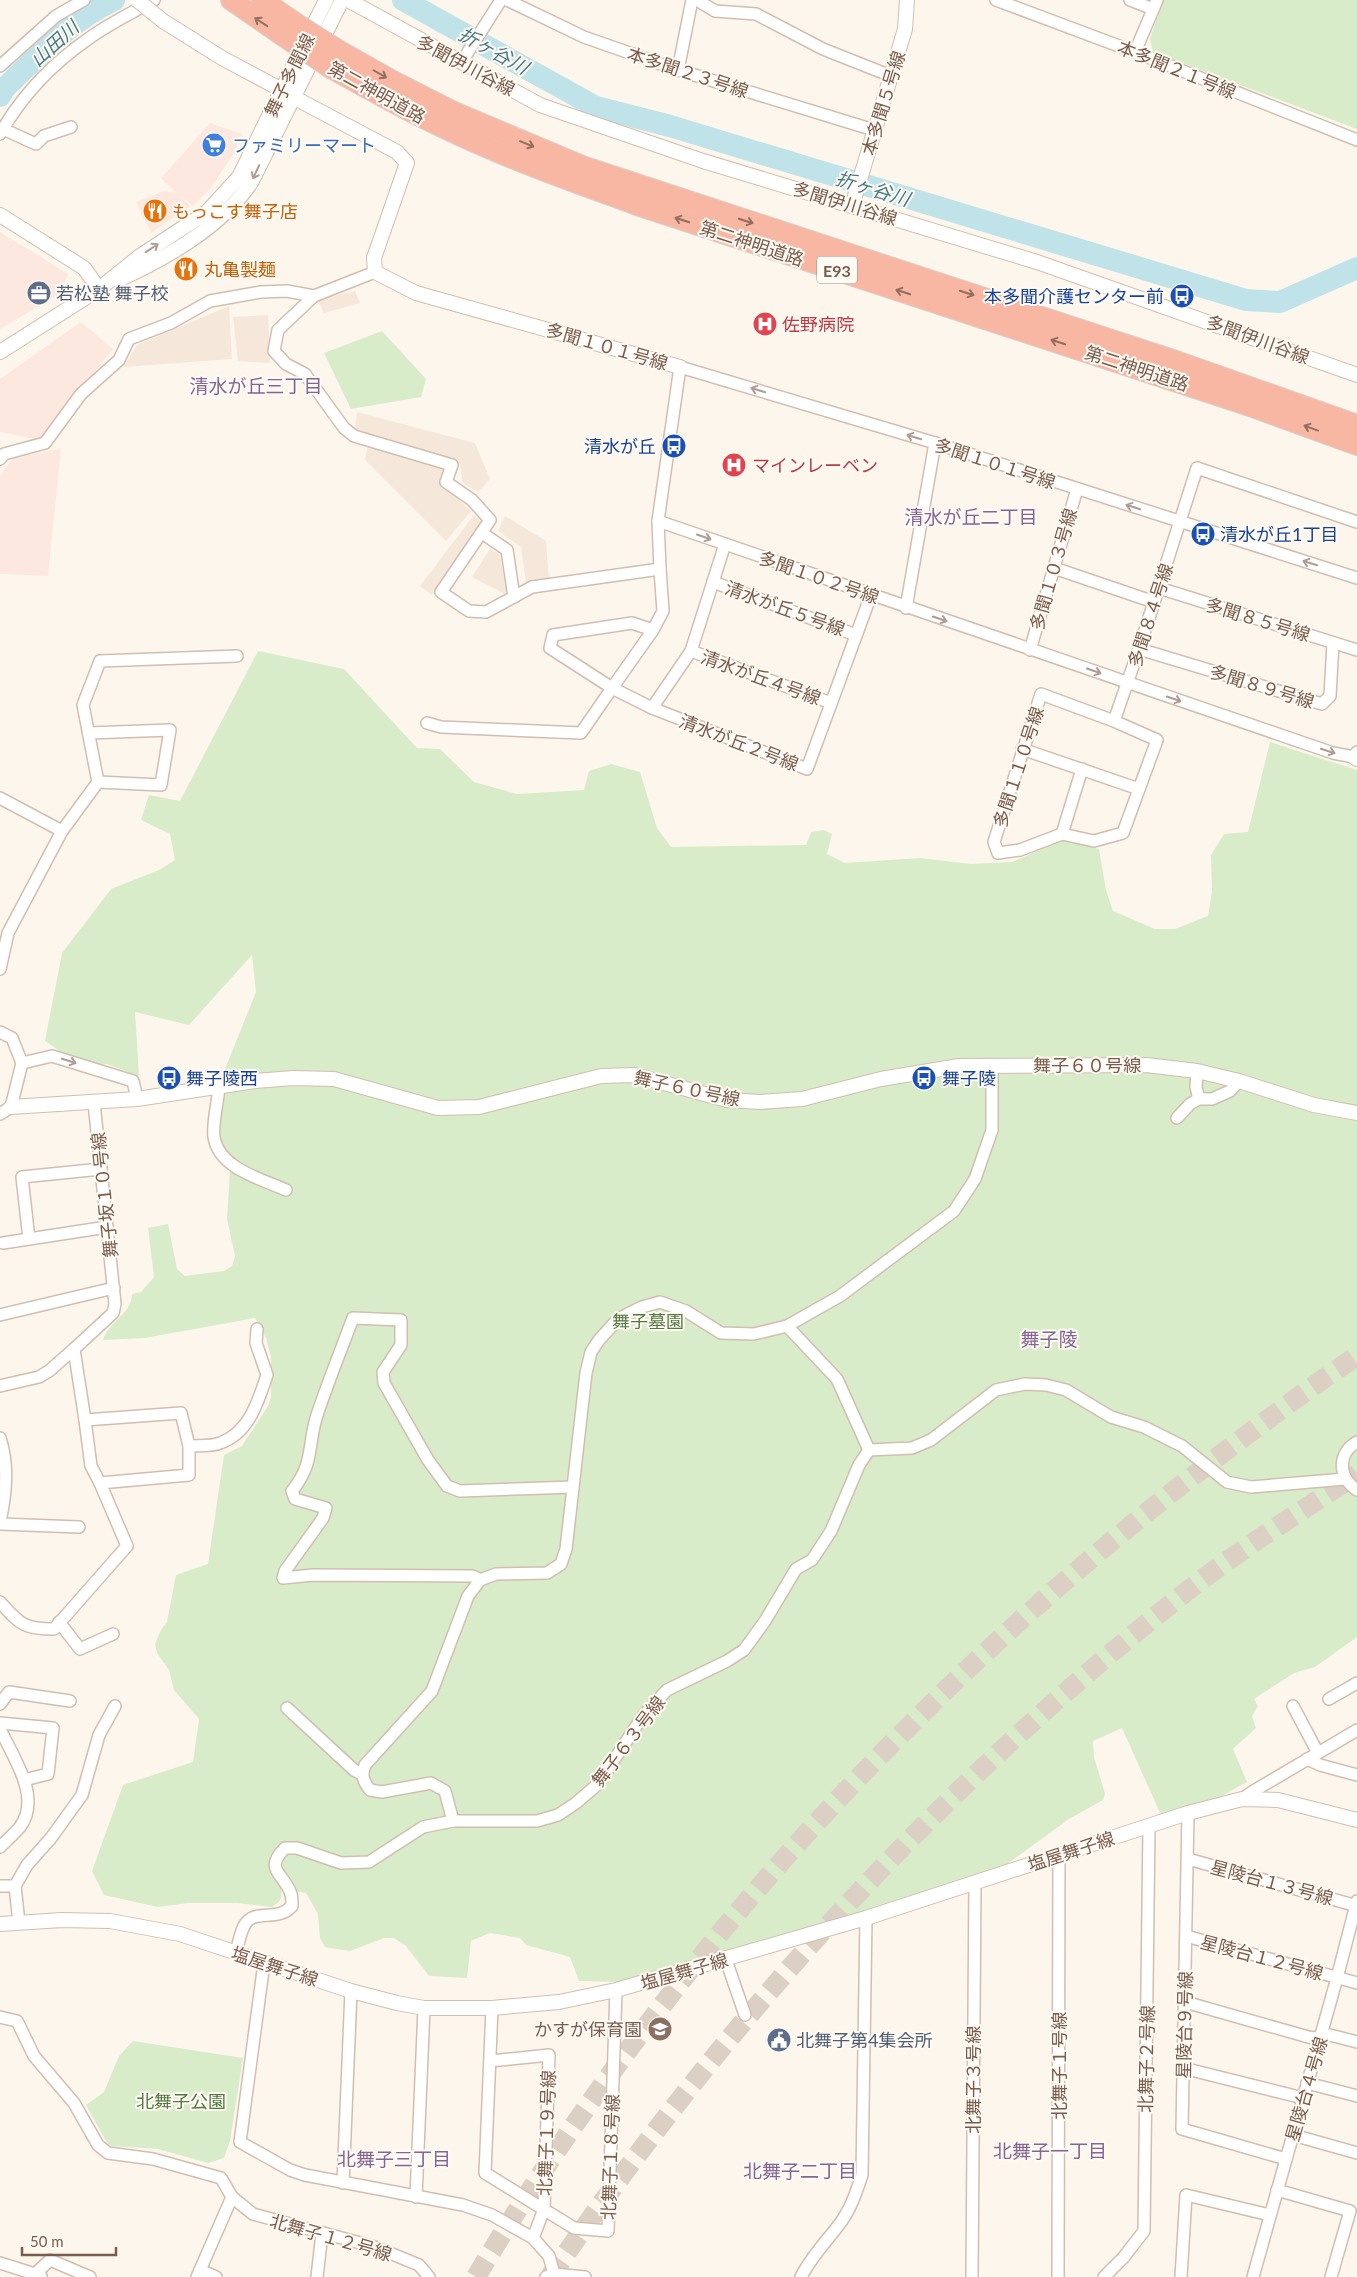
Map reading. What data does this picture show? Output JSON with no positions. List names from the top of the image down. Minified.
{"streets":{"highway":["第二神明道路","E93"],"street":["多聞伊川谷線","本多聞２１号線","本多聞２３号線","舞子多聞線","本多聞５号線","多聞１０１号線","多聞１０３号線","多聞１０２号線","清水が丘５号線","多聞８４号線","多聞８５号線","清水が丘４号線","多聞８９号線","清水が丘２号線","多聞１１０号線","舞子６０号線","舞子坂１０号線","舞子６３号線","塩屋舞子線","星陵台１３号線","星陵台１２号線","星陵台９号線","北舞子２号線","北舞子１号線","北舞子３号線","星陵台４号線","北舞子１９号線","北舞子１８号線","北舞子１２号線"]},"crossings":[["多聞伊川谷線","本多聞５号線"],["本多聞２３号線","本多聞５号線"],["多聞１０１号線","多聞１０３号線"],["多聞１０１号線","多聞８４号線"],["多聞１０３号線","多聞１０２号線"],["多聞１０２号線","多聞８４号線"],["多聞１０２号線","清水が丘２号線"],["清水が丘５号線","清水が丘２号線"],["多聞８４号線","多聞８５号線"],["多聞８４号線","多聞８９号線"],["多聞８５号線","多聞８９号線"],["清水が丘４号線","清水が丘２号線"],["舞子６０号線","舞子坂１０号線"],["舞子６３号線","塩屋舞子線"],["塩屋舞子線","星陵台９号線"],["塩屋舞子線","北舞子２号線"],["塩屋舞子線","北舞子１号線"],["塩屋舞子線","北舞子３号線"],["塩屋舞子線","北舞子１８号線"],["星陵台１３号線","星陵台９号線"],["星陵台１３号線","星陵台４号線"],["星陵台１２号線","星陵台９号線"],["星陵台１２号線","星陵台４号線"],["星陵台９号線","星陵台４号線"],["北舞子１９号線","北舞子１８号線"]],"one_way":["多聞１０１号線","多聞８４号線"],"districts":["清水が丘三丁目","清水が丘二丁目","舞子陵","北舞子一丁目","北舞子三丁目","北舞子二丁目"],"water":["山田川","折ヶ谷川"],"parks":["舞子墓園","北舞子公園"],"places":{"supermarket":["ファミリーマート"],"restaurant":["もっこす舞子店","丸亀製麺"],"office":["若松塾 舞子校"],"bus stop":["本多聞介護センター前","清水が丘","清水が丘1丁目","舞子陵西","舞子陵"],"hospital":["佐野病院","マインレーベン"],"school or university":["かすが保育園"],"public building":["北舞子第4集会所"]},"scale_bar":"50 m"}
